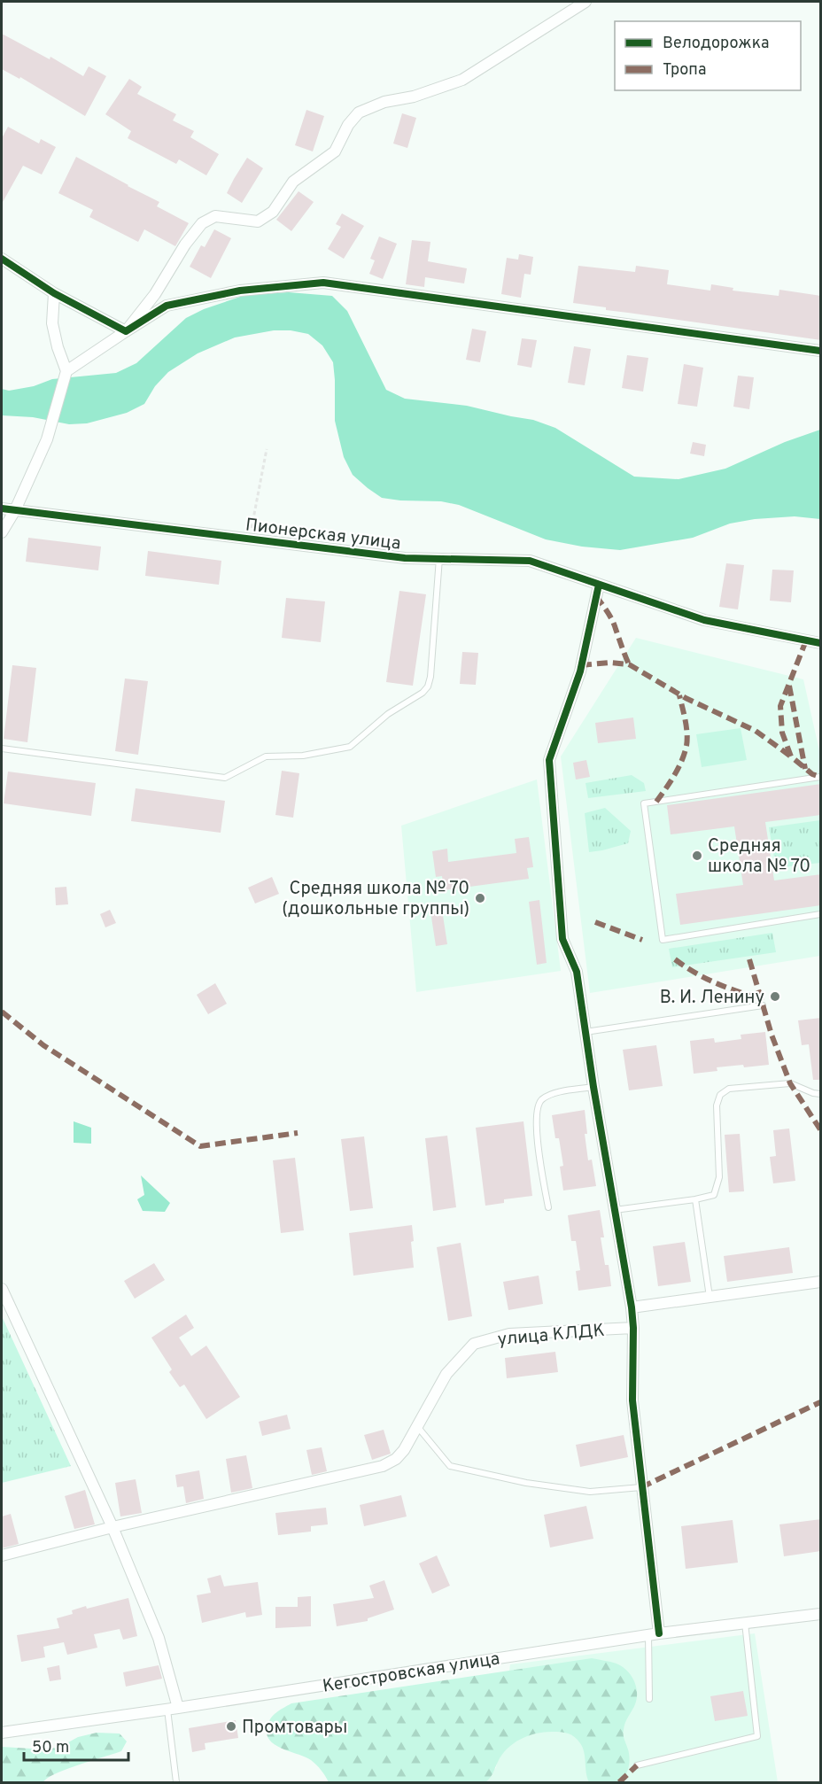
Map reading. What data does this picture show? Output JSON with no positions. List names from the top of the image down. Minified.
{"streets":{"street":["Пионерская улица","улица КЛДК","Кегостровская улица"]},"places":["Средняя школа № 70","Средняя школа № 70 (дошкольные группы)","В. И. Ленину","Промтовары"],"legend":["Велодорожка","Тропа"],"scale_bar":"50 m"}
